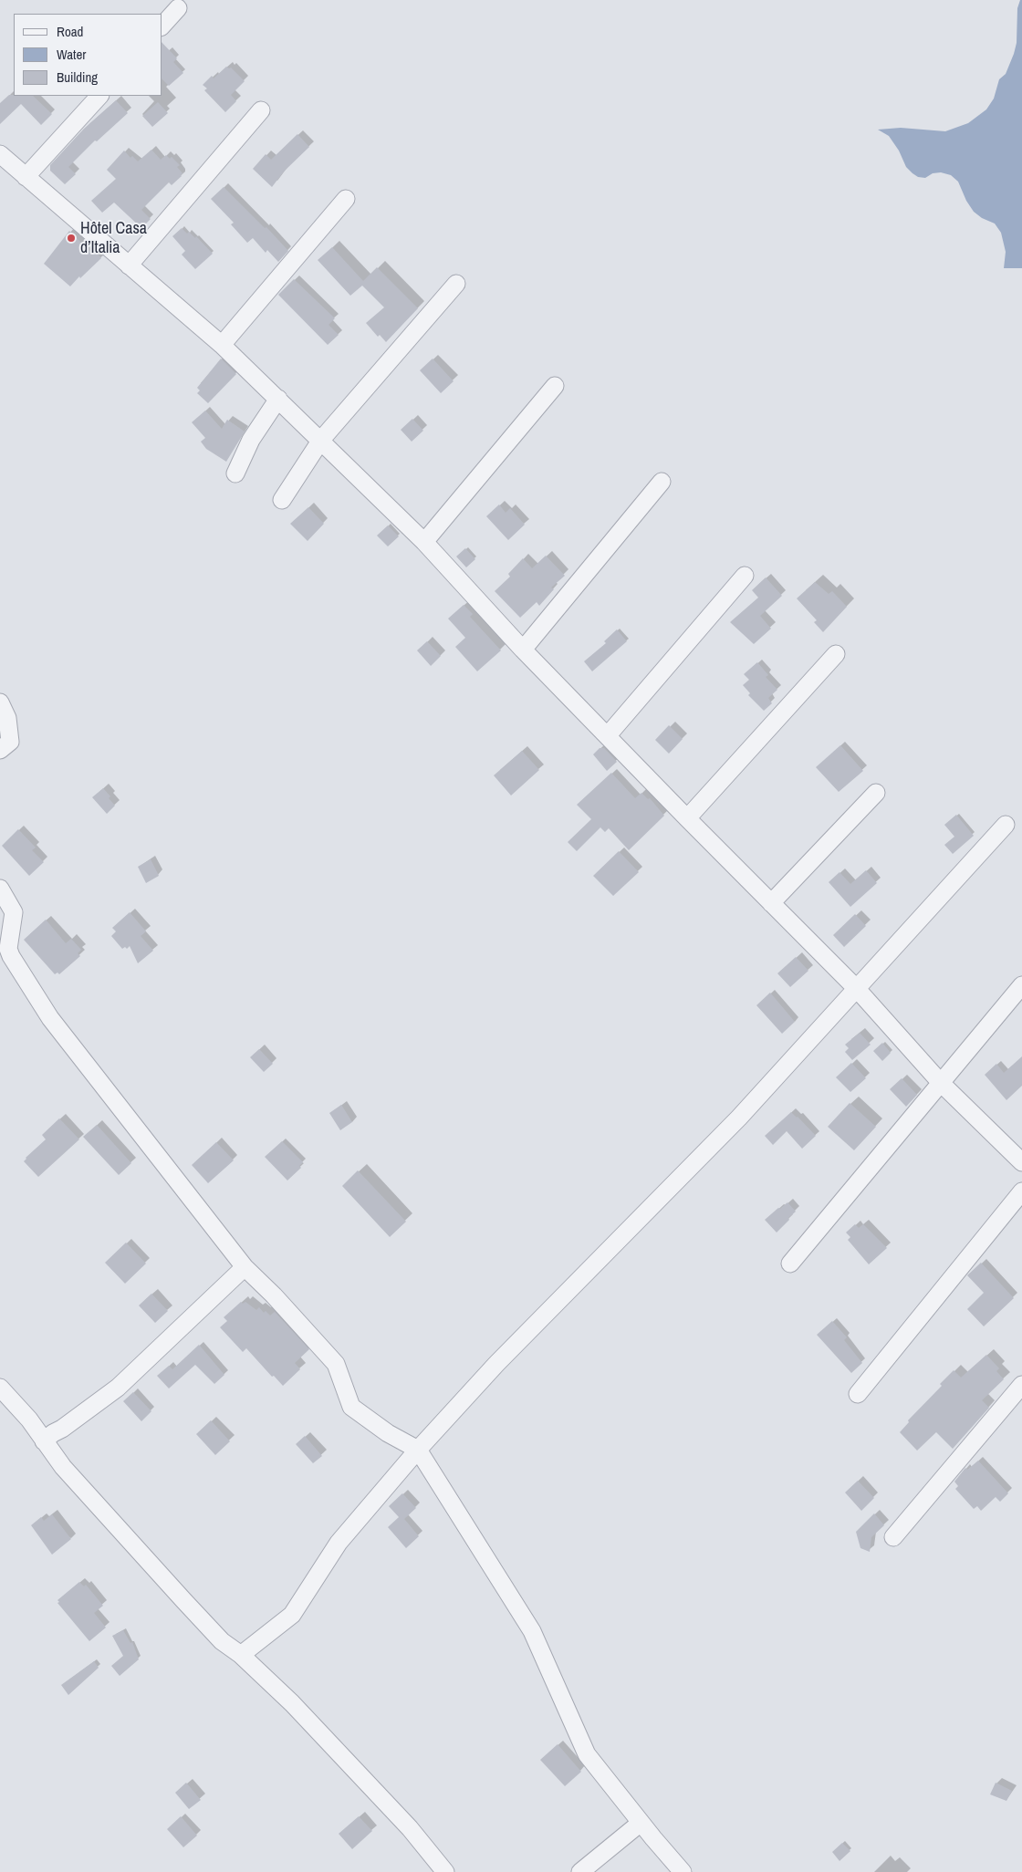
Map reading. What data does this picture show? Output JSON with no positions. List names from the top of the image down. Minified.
{"places":["Hôtel Casa d’Italia"],"legend":["Road","Water","Building"]}
